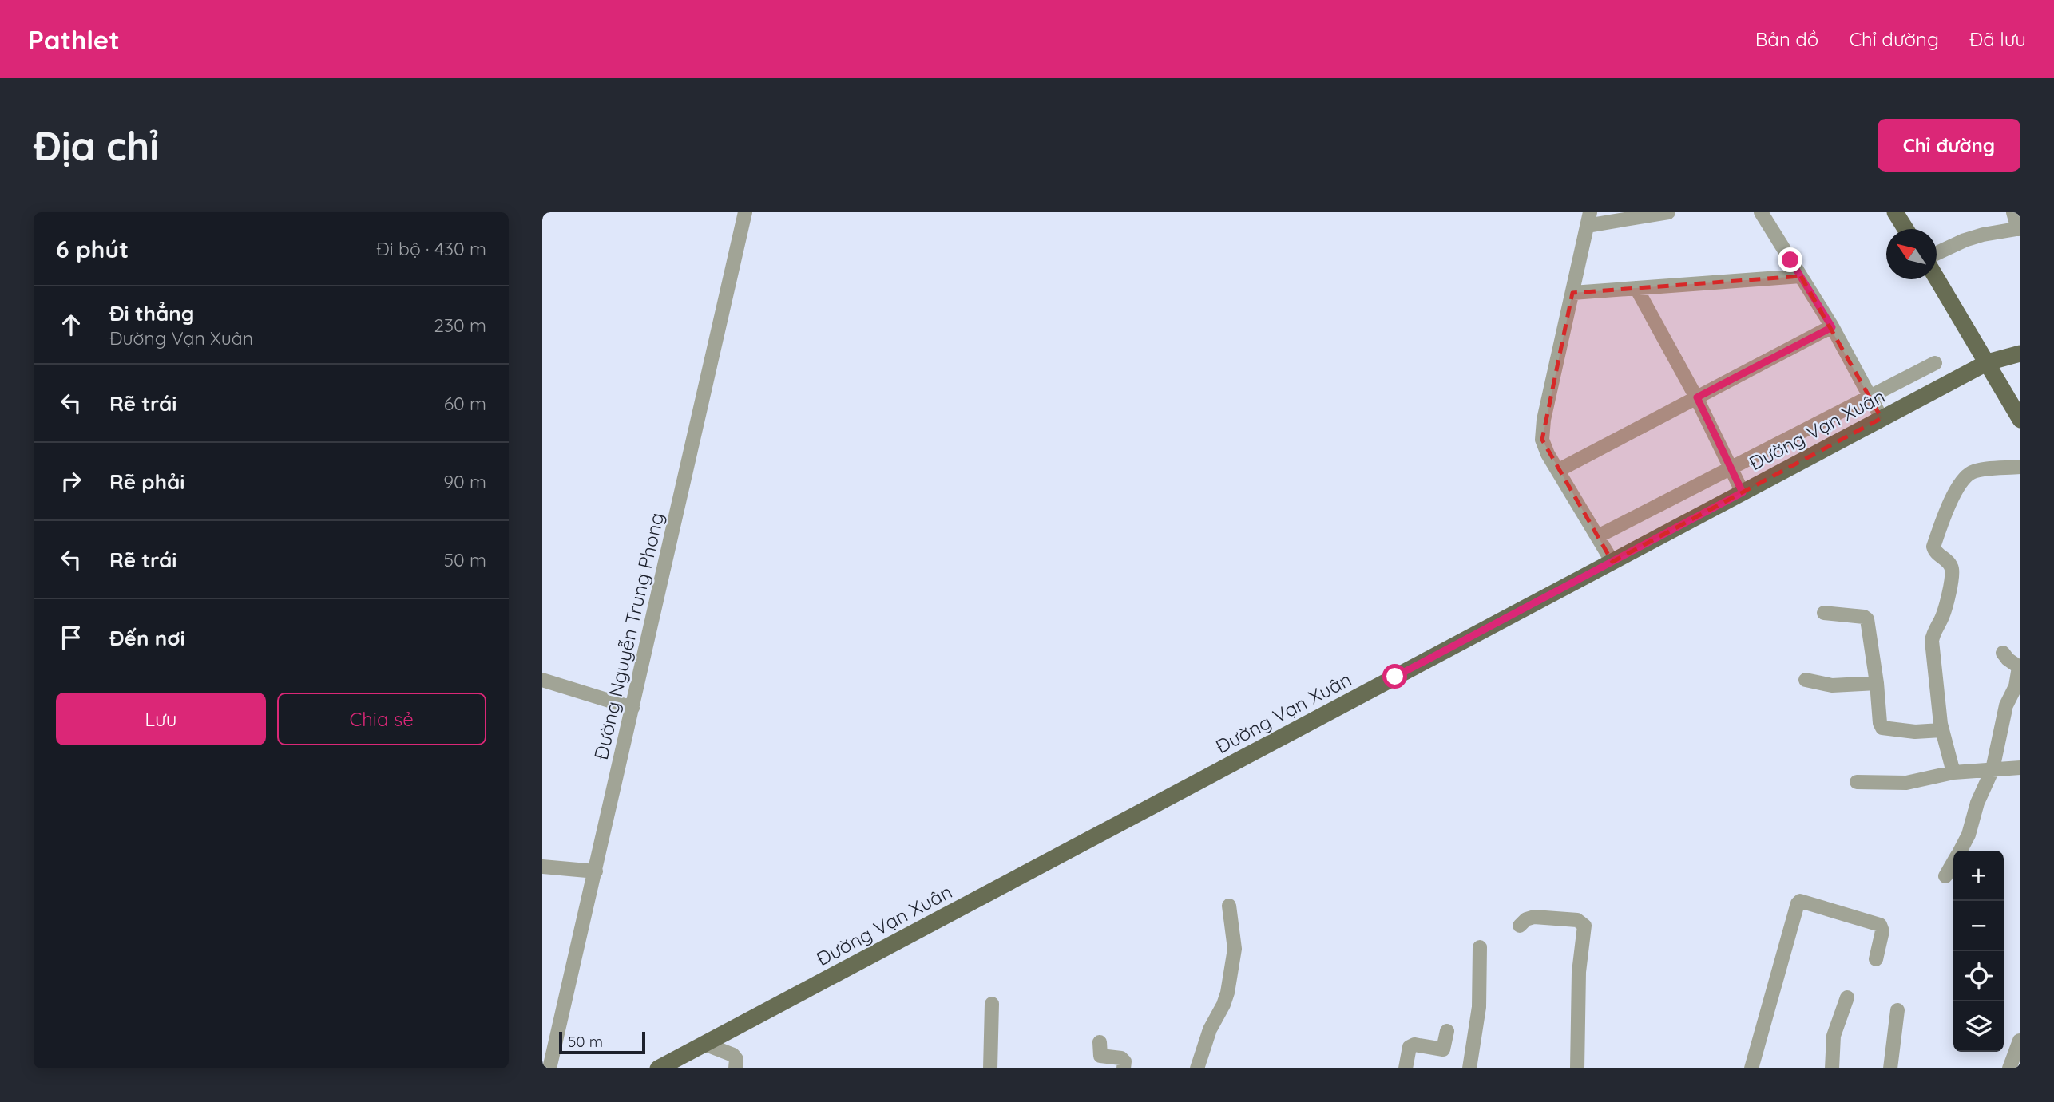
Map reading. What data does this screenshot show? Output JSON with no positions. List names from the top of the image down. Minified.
{"streets":{"main road":["Đường Vạn Xuân"],"street":["Đường Nguyễn Trung Phong"]},"scale_bar":"50 m","north":"top left","page":{"header":"Pathlet","nav":["Bản đồ","Chỉ đường","Đã lưu"],"buttons":["Chỉ đường",["Lưu","Chia sẻ"]],"title":"Địa chỉ","heading":["6 phút","Đi bộ · 430 m"],"list":[["Đi thẳng","Đường Vạn Xuân","230 m"],["Rẽ trái","60 m"],["Rẽ phải","90 m"],["Rẽ trái","50 m"],"Đến nơi"],"map_buttons":["+","−"],"scale":"50 m"}}
